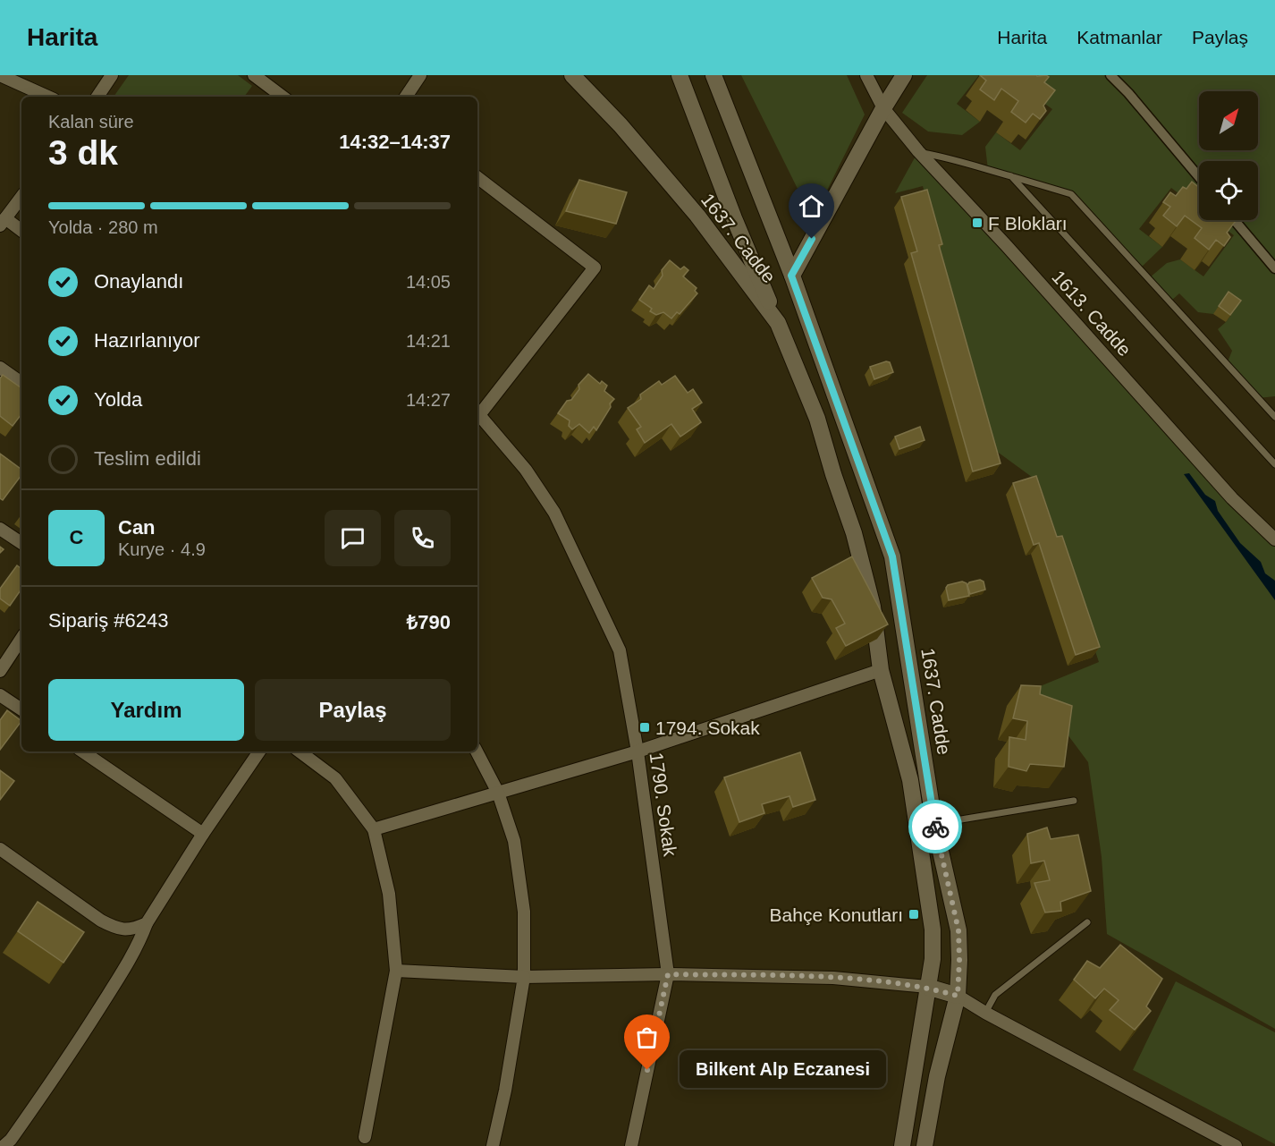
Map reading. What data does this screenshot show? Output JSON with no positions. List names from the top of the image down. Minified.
{"streets":{"street":["1637. Cadde","1613. Cadde","1790. Sokak"]},"places":{"transit":["F Blokları","1794. Sokak","Bahçe Konutları"],"other":["Bilkent Alp Eczanesi"]},"north":"top right","page":{"header":"Harita","nav":["Harita","Katmanlar","Paylaş"],"heading":["3 dk","Kalan süre","14:32–14:37"],"panel":["Can","Kurye · 4.9","Sipariş #6243","₺790"],"bar":"Yolda · 280 m","list":[["Onaylandı","14:05"],["Hazırlanıyor","14:21"],["Yolda","14:27"],"Teslim edildi"],"round":"C","buttons":["Yardım","Paylaş"],"bubble":"Bilkent Alp Eczanesi"}}
